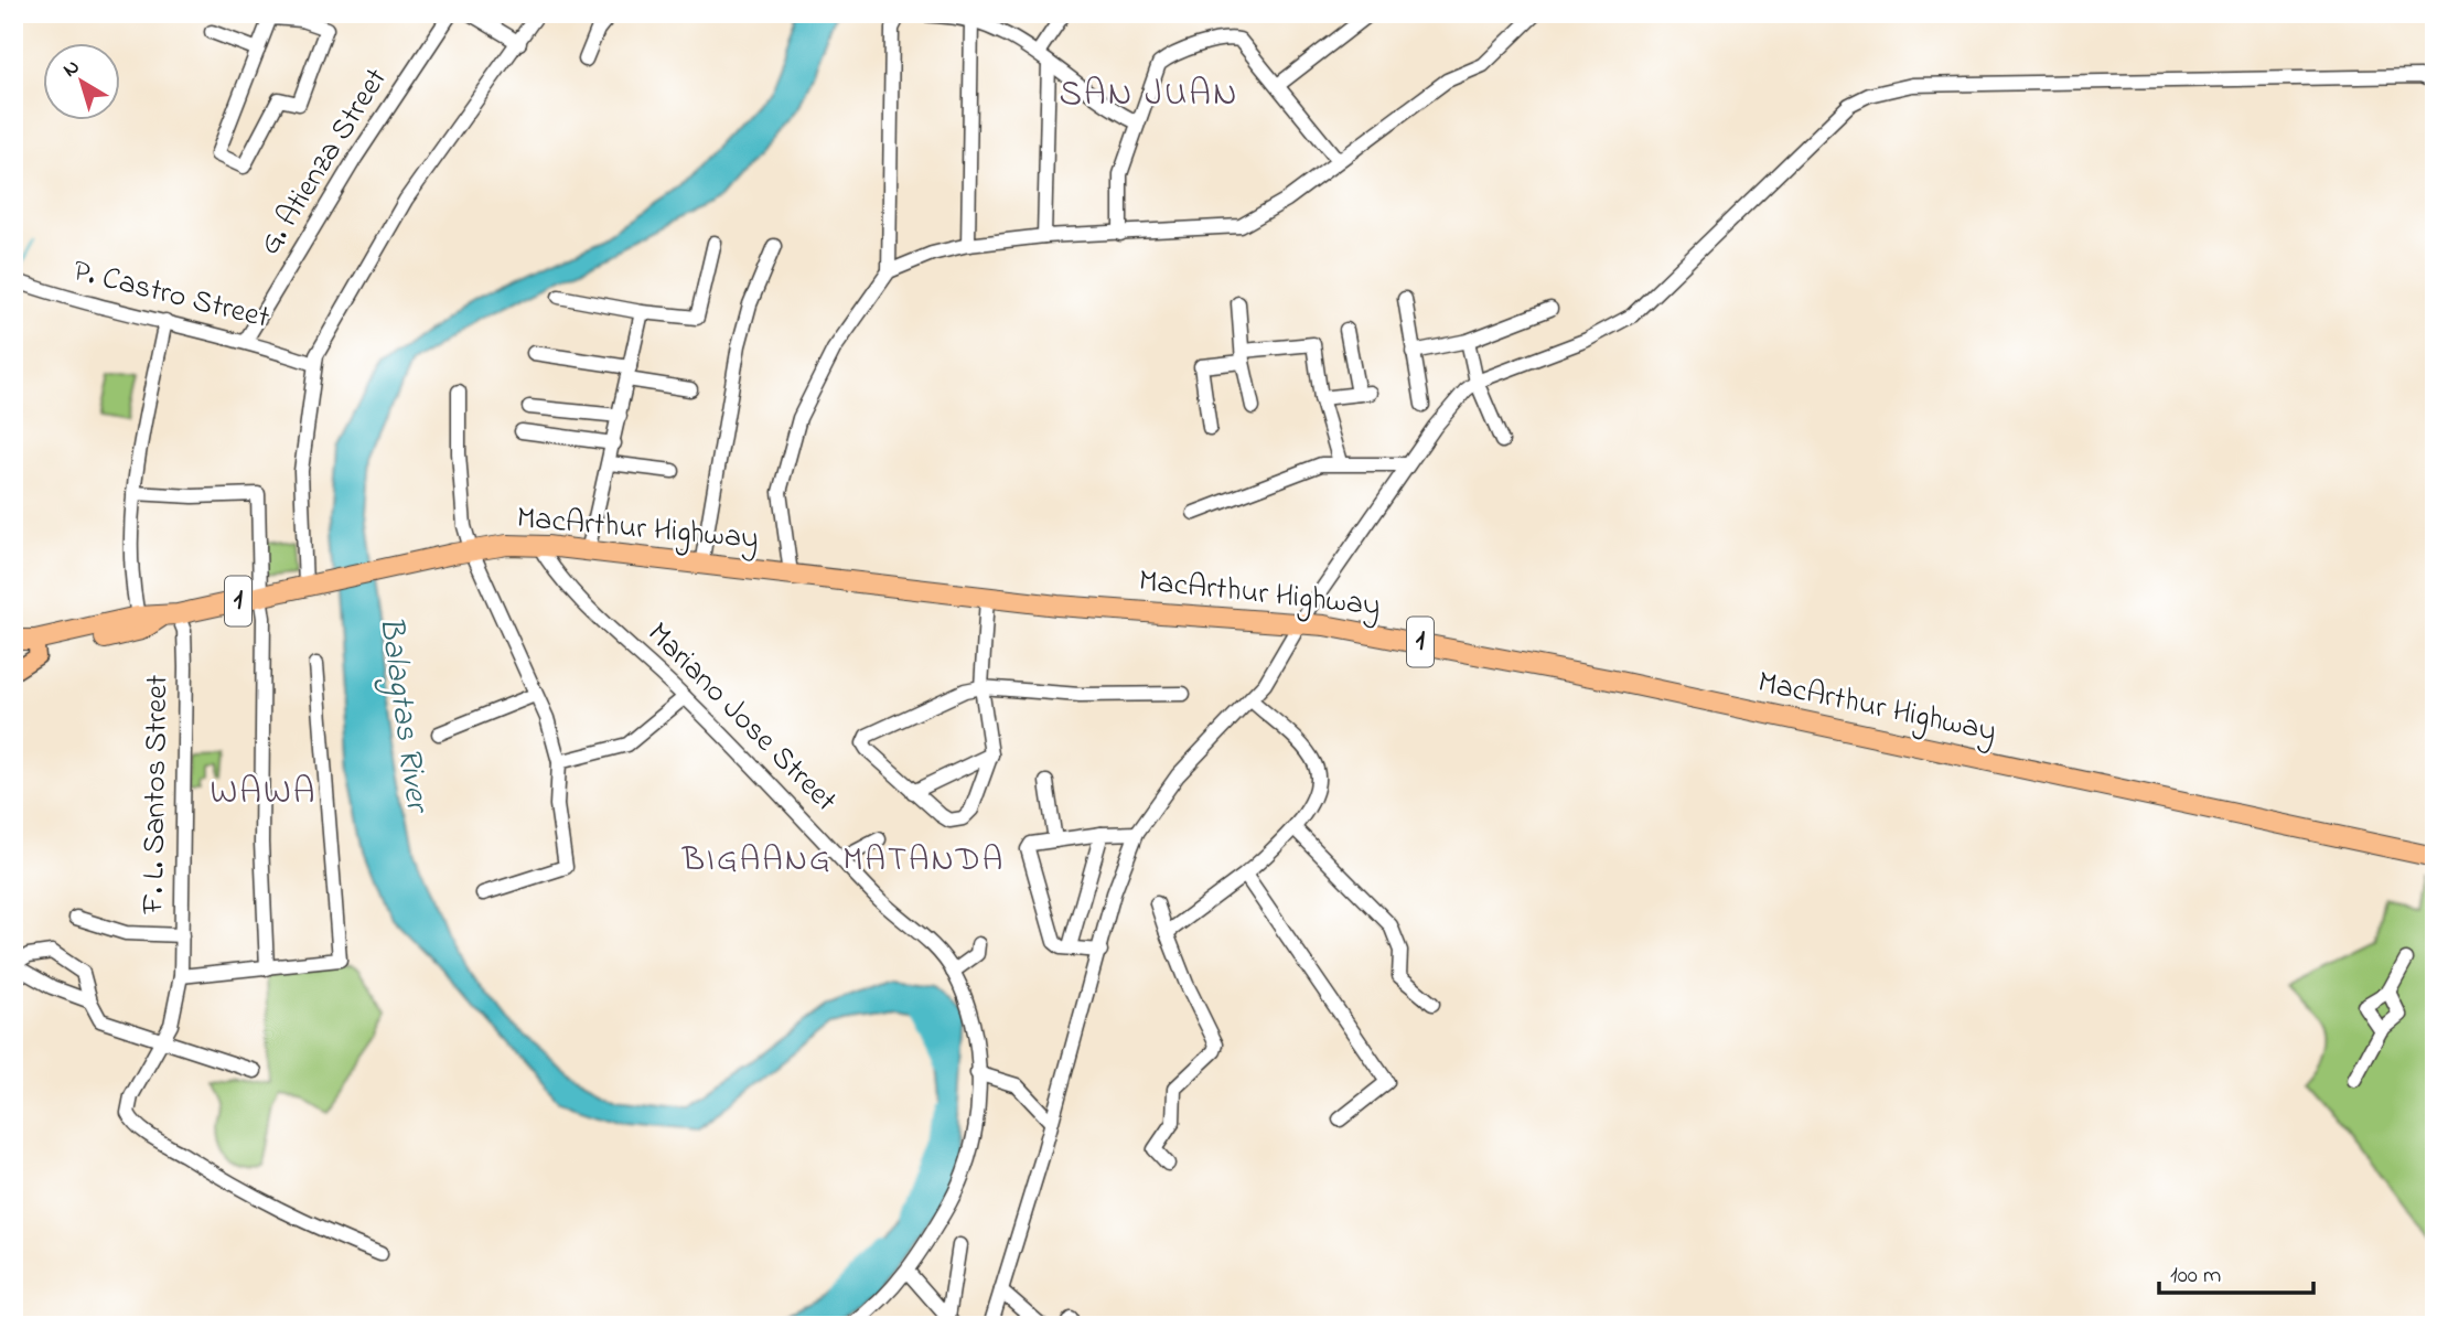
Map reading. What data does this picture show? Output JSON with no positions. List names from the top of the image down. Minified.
{"streets":{"highway":["MacArthur Highway","1"],"street":["G. Atienza Street","P. Castro Street","Mariano Jose Street","F. L. Santos Street"]},"crossings":[["G. Atienza Street","P. Castro Street"],["MacArthur Highway","Mariano Jose Street"],["MacArthur Highway","F. L. Santos Street"]],"districts":["SAN JUAN","WAWA","BIGAANG MATANDA"],"water":["Balagtas River"],"scale_bar":"100 m","north":"top left"}
